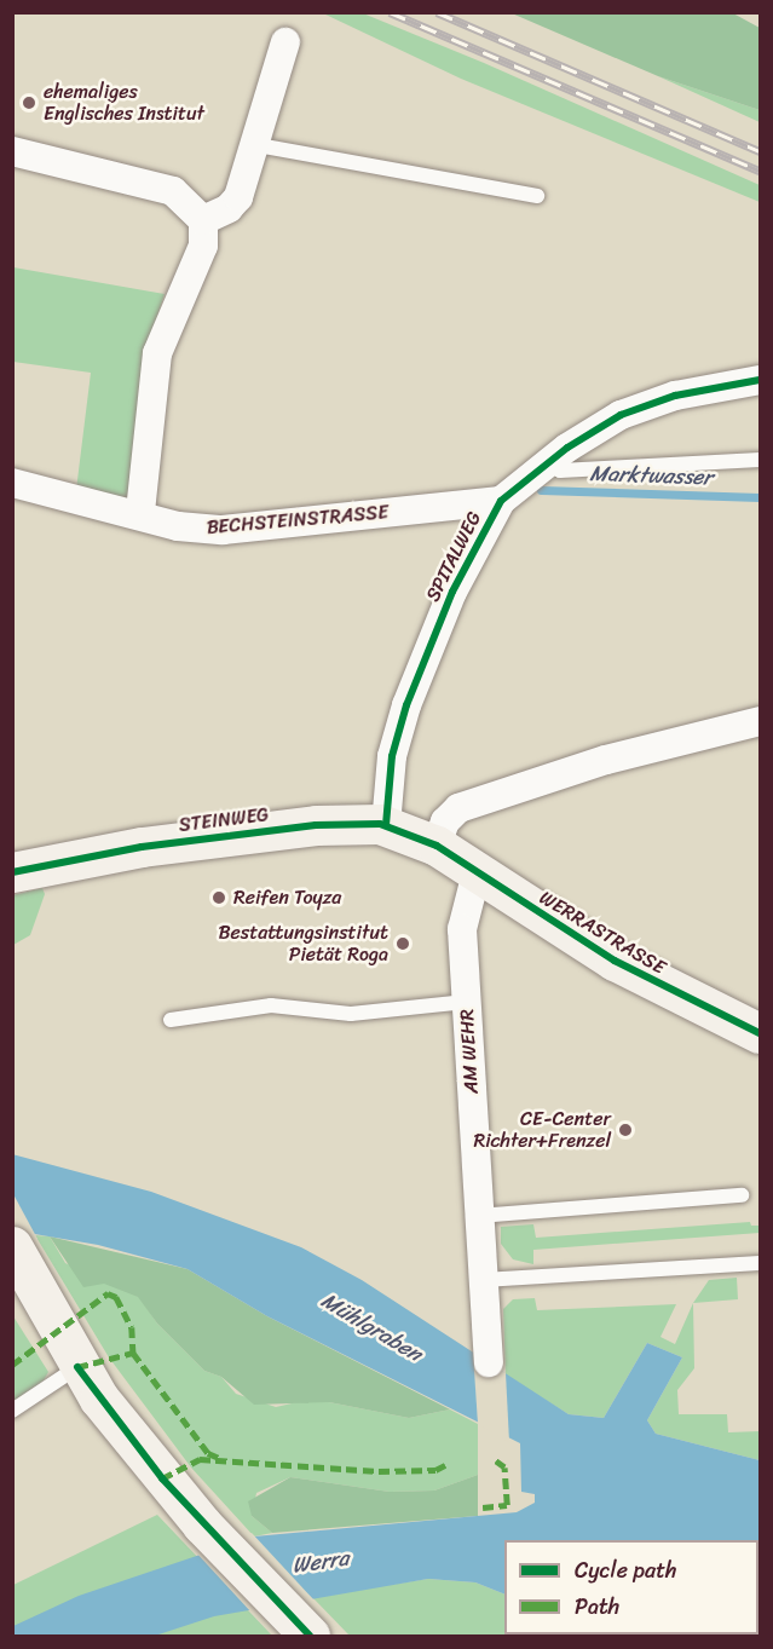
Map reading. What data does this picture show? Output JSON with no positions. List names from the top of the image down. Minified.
{"streets":{"street":["BECHSTEINSTRASSE","SPITALWEG","STEINWEG","WERRASTRASSE","AM WEHR"]},"crossings":[["BECHSTEINSTRASSE","SPITALWEG"],["SPITALWEG","STEINWEG"],["STEINWEG","WERRASTRASSE"],["WERRASTRASSE","AM WEHR"]],"water":["Marktwasser","Mühlgraben","Werra"],"places":["ehemaliges Englisches Institut","Reifen Toyza","Bestattungsinstitut Pietät Roga","CE-Center Richter+Frenzel"],"legend":["Cycle path","Path"]}
